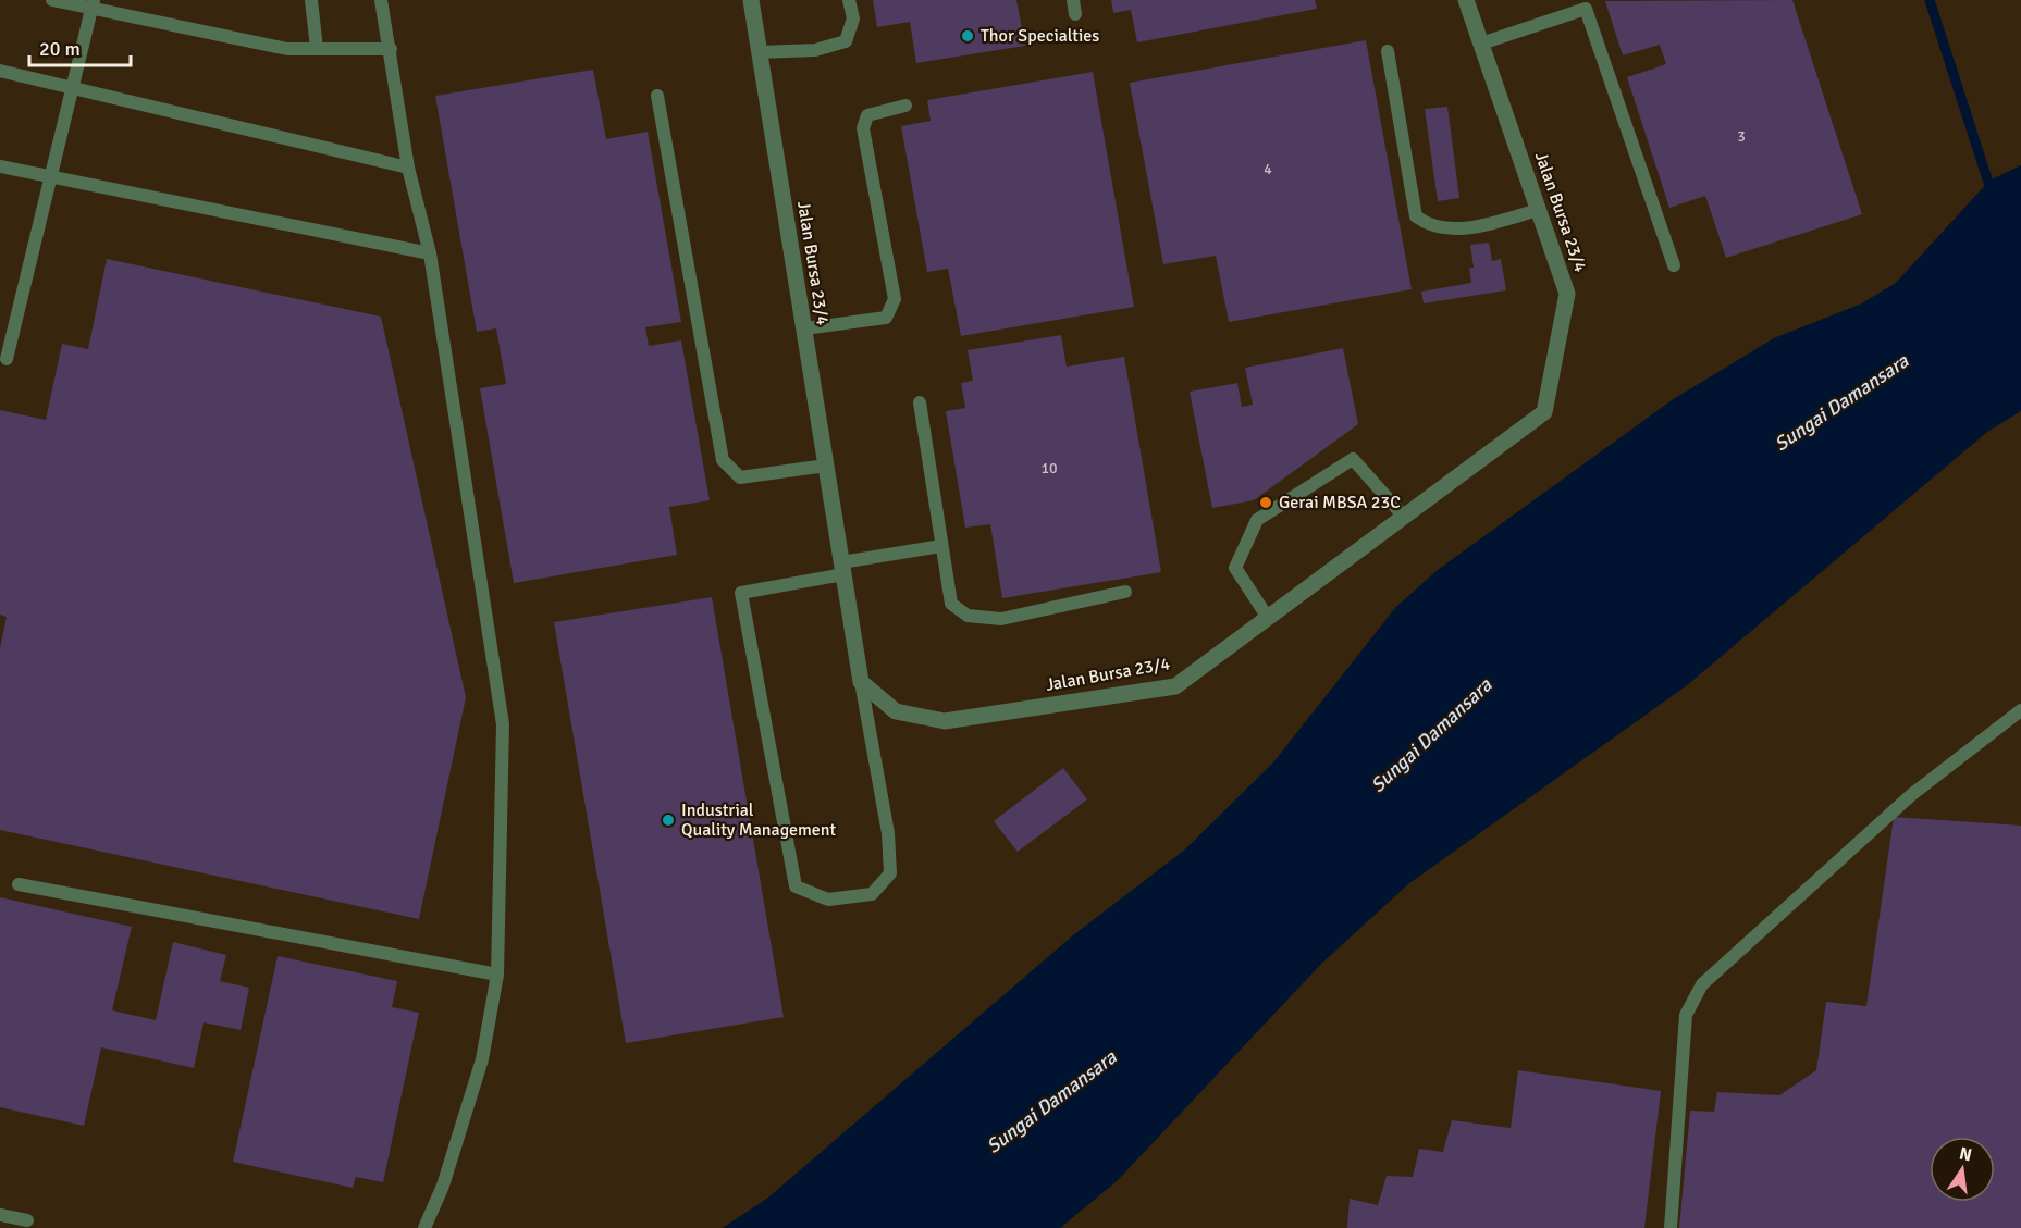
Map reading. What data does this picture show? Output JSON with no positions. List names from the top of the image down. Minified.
{"streets":{"street":["Jalan Bursa 23/4"]},"water":["Sungai Damansara"],"places":["Thor Specialties","Gerai MBSA 23C","Industrial Quality Management"],"house_numbers":["3","4","10"],"scale_bar":"20 m","north":"top"}
